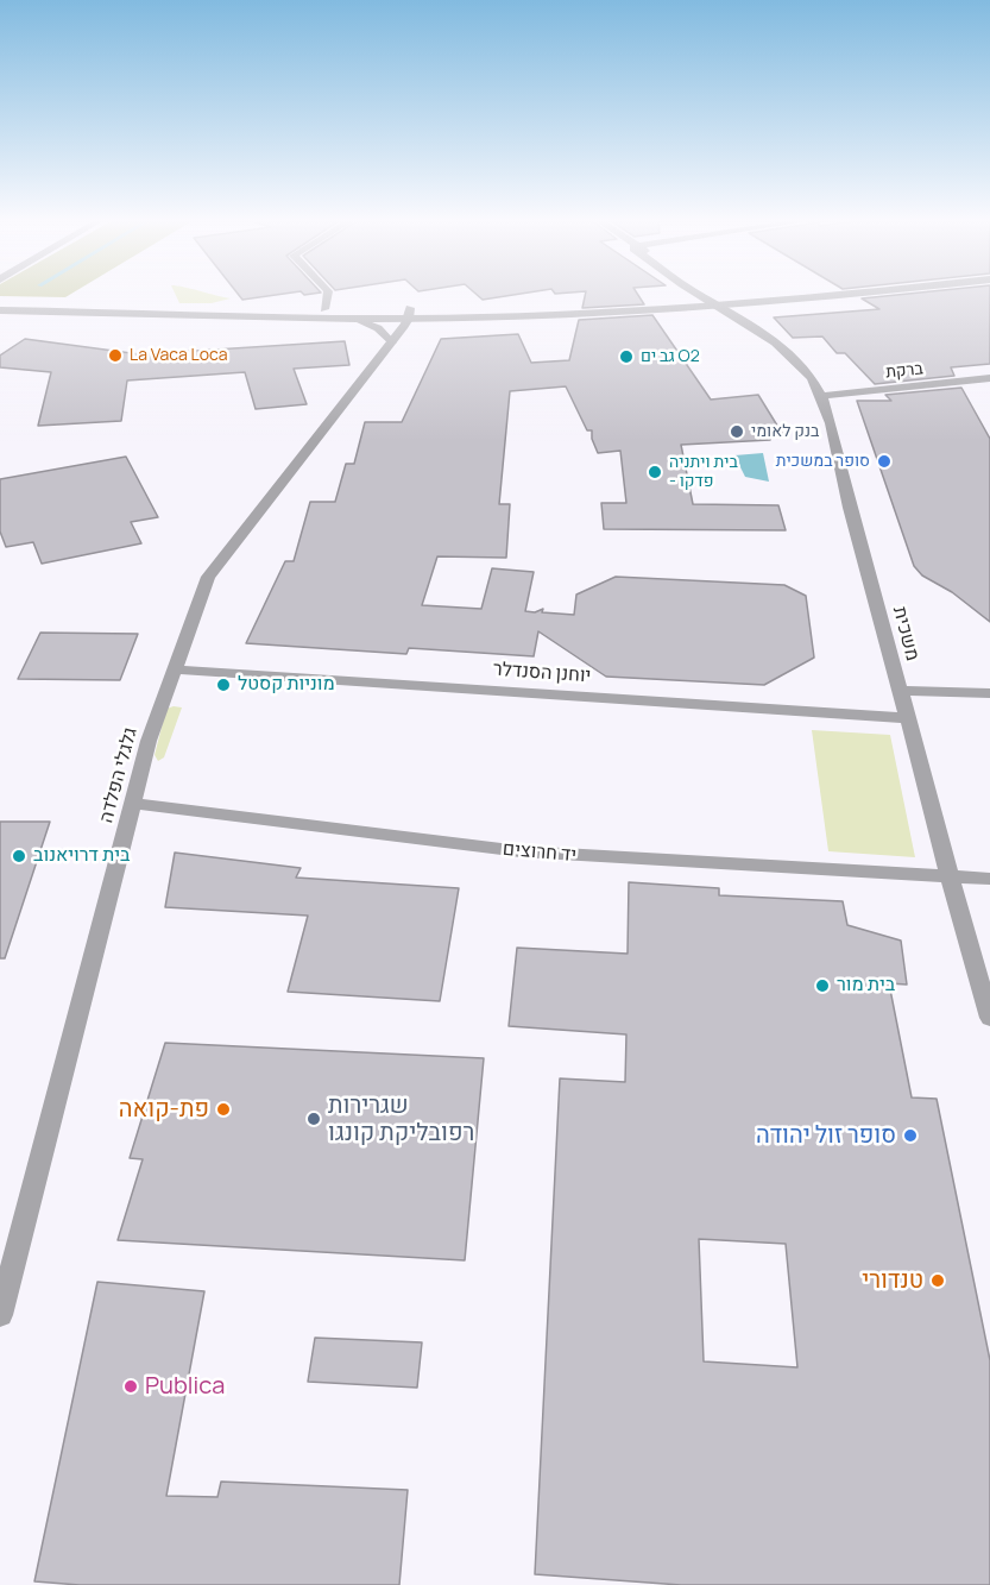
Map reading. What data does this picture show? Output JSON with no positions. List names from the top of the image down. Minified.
{"streets":{"street":["ברקת","משכית","יוחנן הסנדלר","גלגלי הפלדה","יד חרוצים"]},"crossings":[["ברקת","משכית"],["משכית","יוחנן הסנדלר"],["משכית","יד חרוצים"],["יוחנן הסנדלר","גלגלי הפלדה"],["גלגלי הפלדה","יד חרוצים"]],"places":["La Vaca Loca","גב ים O2","בנק לאומי","סופר במשכית","בית ויתניה - פדקו","מוניות קסטל","בית דרויאנוב","בית מור","פת-קואה","שגרירות רפובליקת קונגו","סופר זול יהודה","טנדורי","Publica"]}
